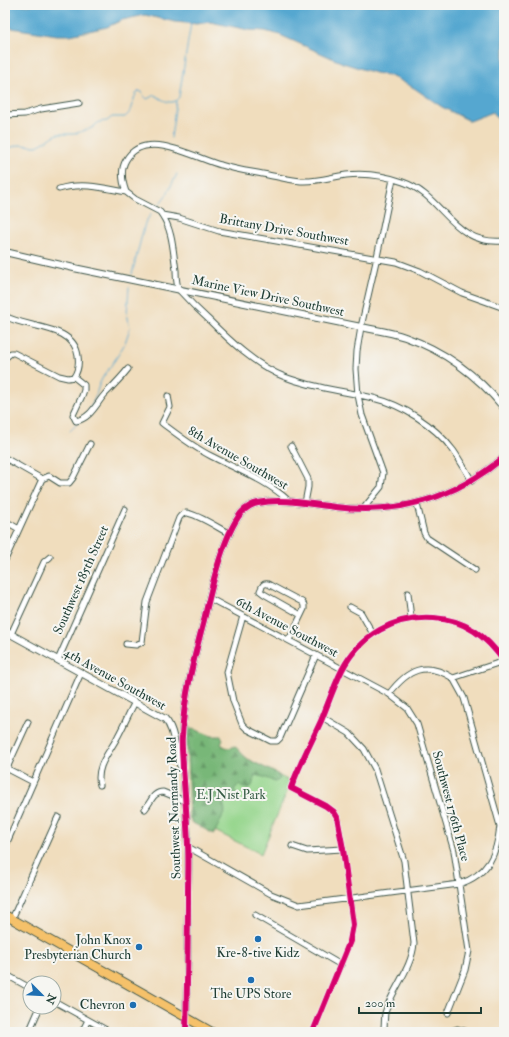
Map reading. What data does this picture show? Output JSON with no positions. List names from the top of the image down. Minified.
{"streets":{"street":["Brittany Drive Southwest","Marine View Drive Southwest","8th Avenue Southwest","Southwest 185th Street","6th Avenue Southwest","4th Avenue Southwest","Southwest 176th Place","Southwest Normandy Road"]},"crossings":[["8th Avenue Southwest","Southwest Normandy Road"],["Southwest 185th Street","4th Avenue Southwest"],["6th Avenue Southwest","Southwest 176th Place"],["6th Avenue Southwest","Southwest Normandy Road"],["4th Avenue Southwest","Southwest Normandy Road"]],"parks":["E.J Nist Park"],"places":["Kre-8-tive Kidz","John Knox Presbyterian Church","The UPS Store","Chevron"],"scale_bar":"200 m","north":"bottom right"}
